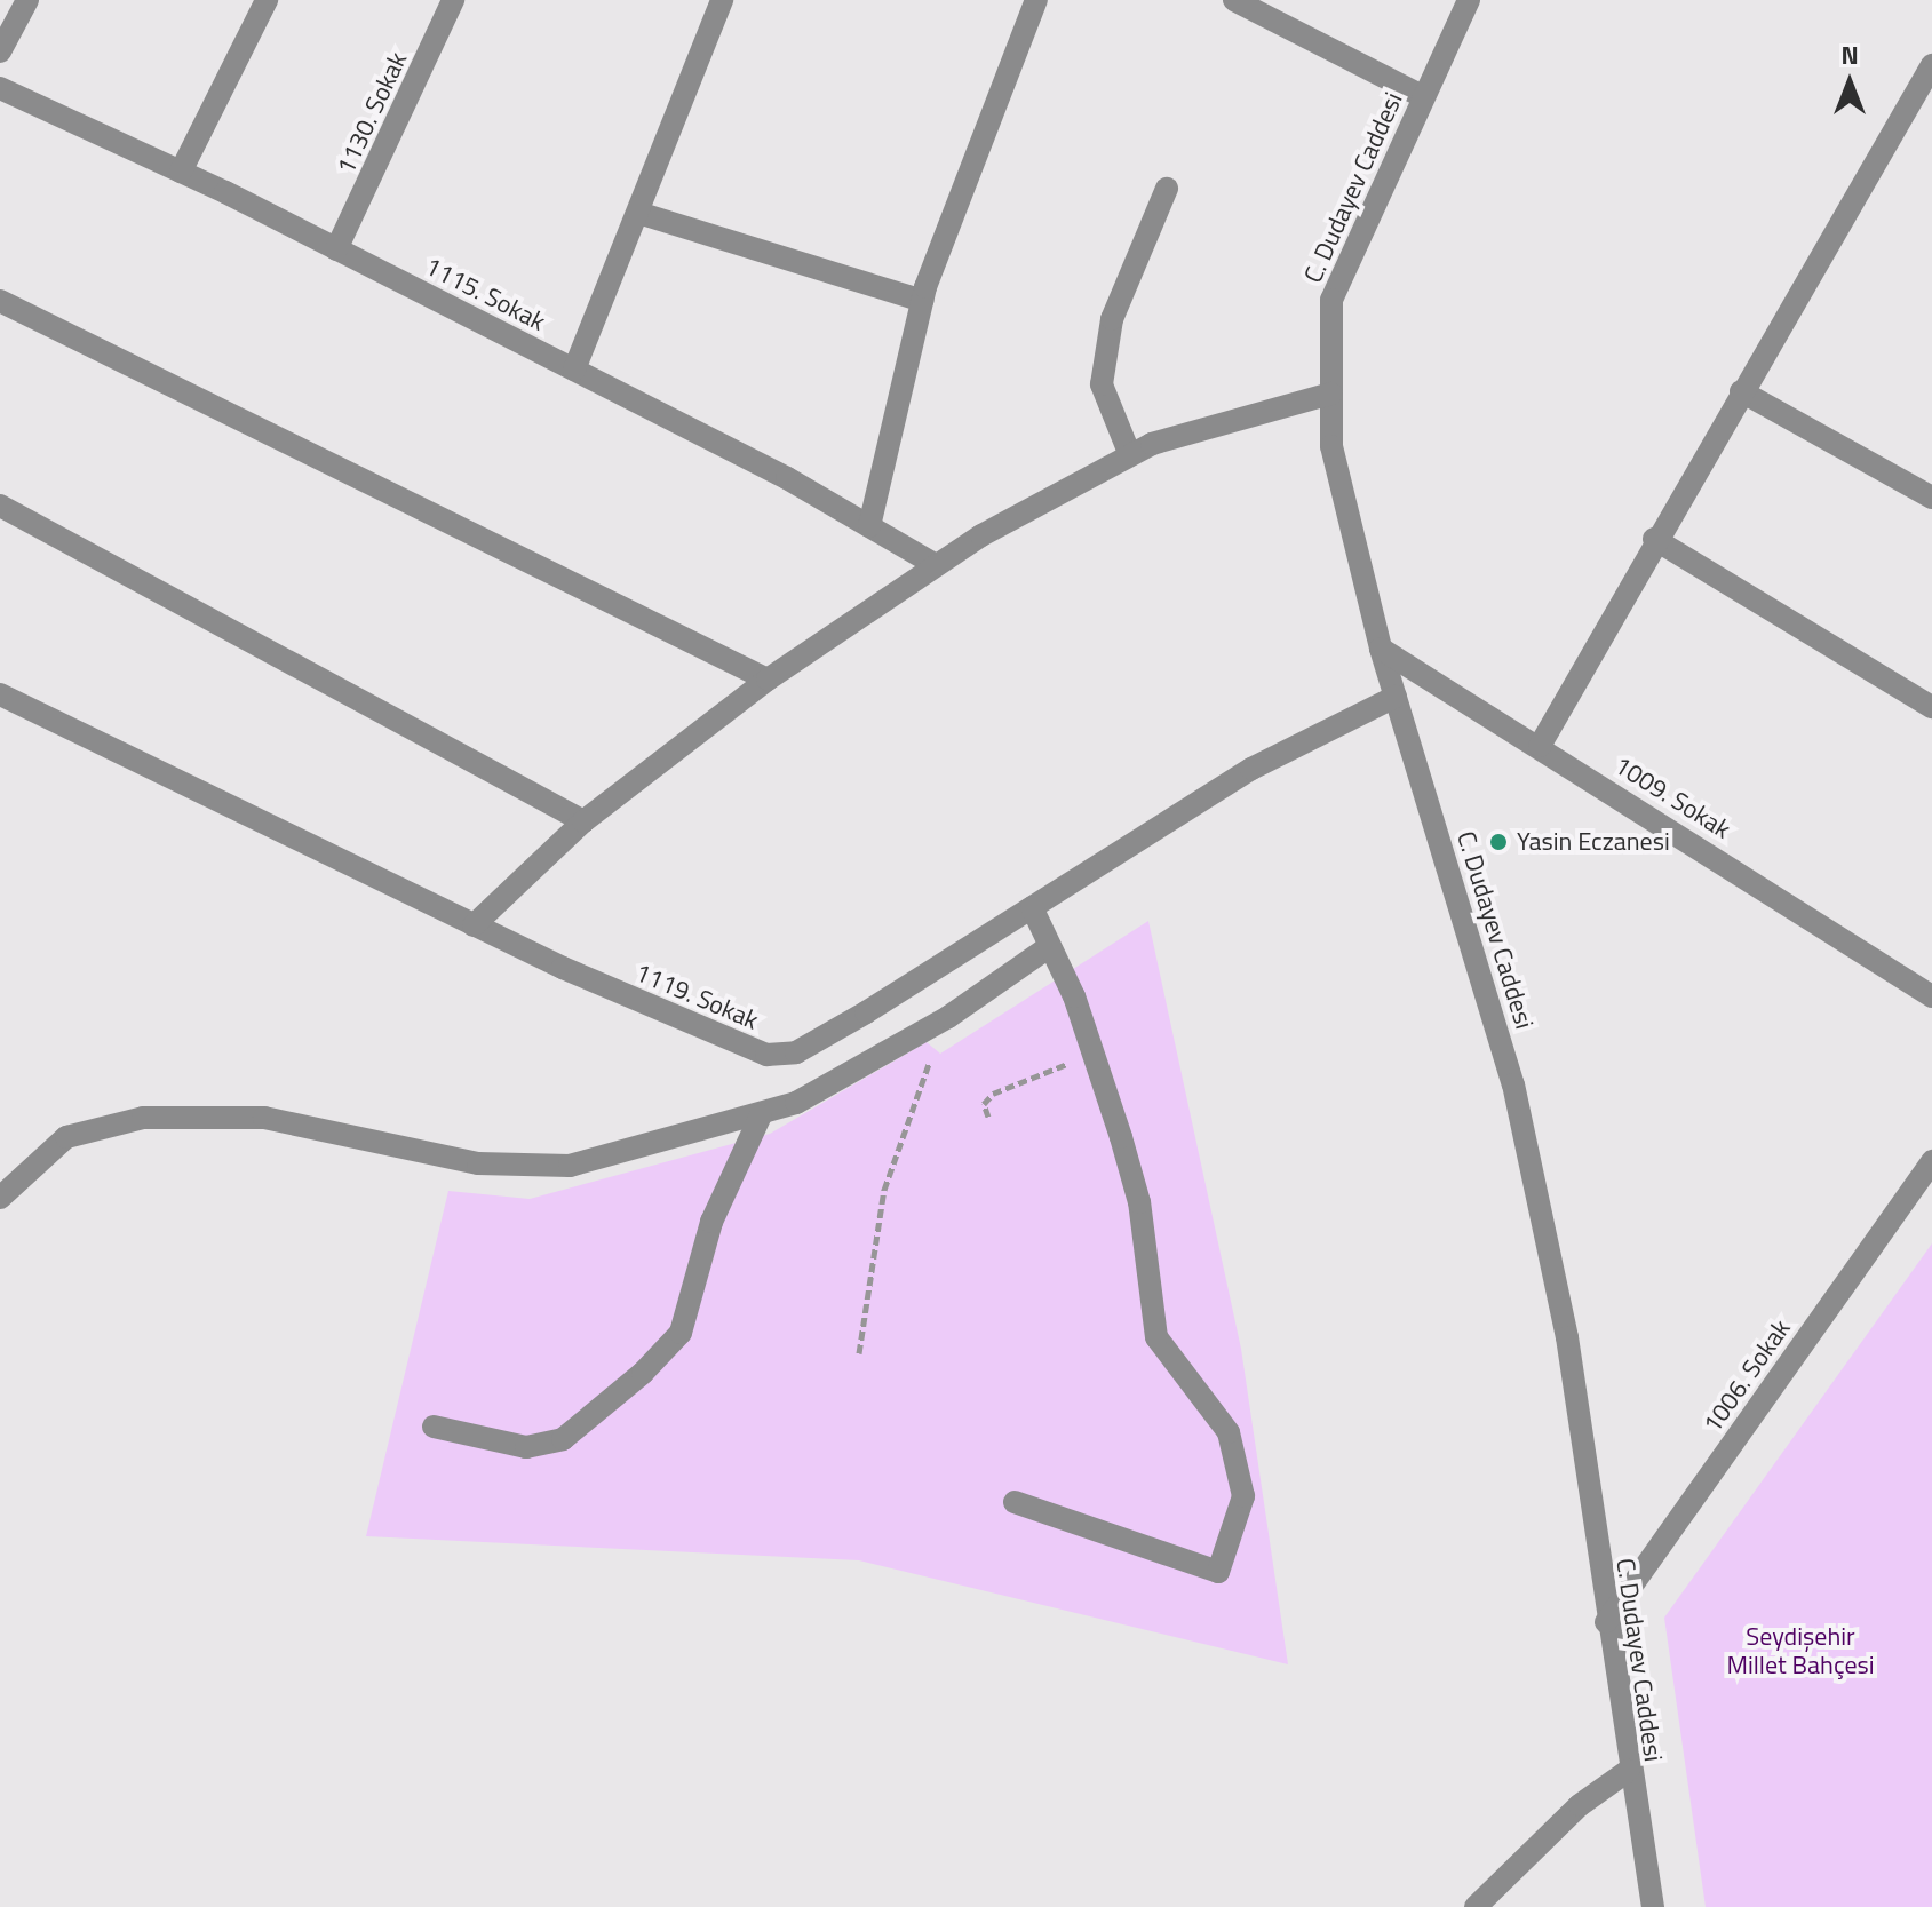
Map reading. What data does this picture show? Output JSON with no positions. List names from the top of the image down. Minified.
{"streets":{"street":["1130. Sokak","C. Dudayev Caddesi","1115. Sokak","1009. Sokak","1119. Sokak","1006. Sokak"]},"crossings":[["1130. Sokak","1115. Sokak"],["C. Dudayev Caddesi","1009. Sokak"],["C. Dudayev Caddesi","1119. Sokak"],["C. Dudayev Caddesi","1006. Sokak"]],"parks":["Seydişehir Millet Bahçesi"],"places":["Yasin Eczanesi"],"north":"top"}
